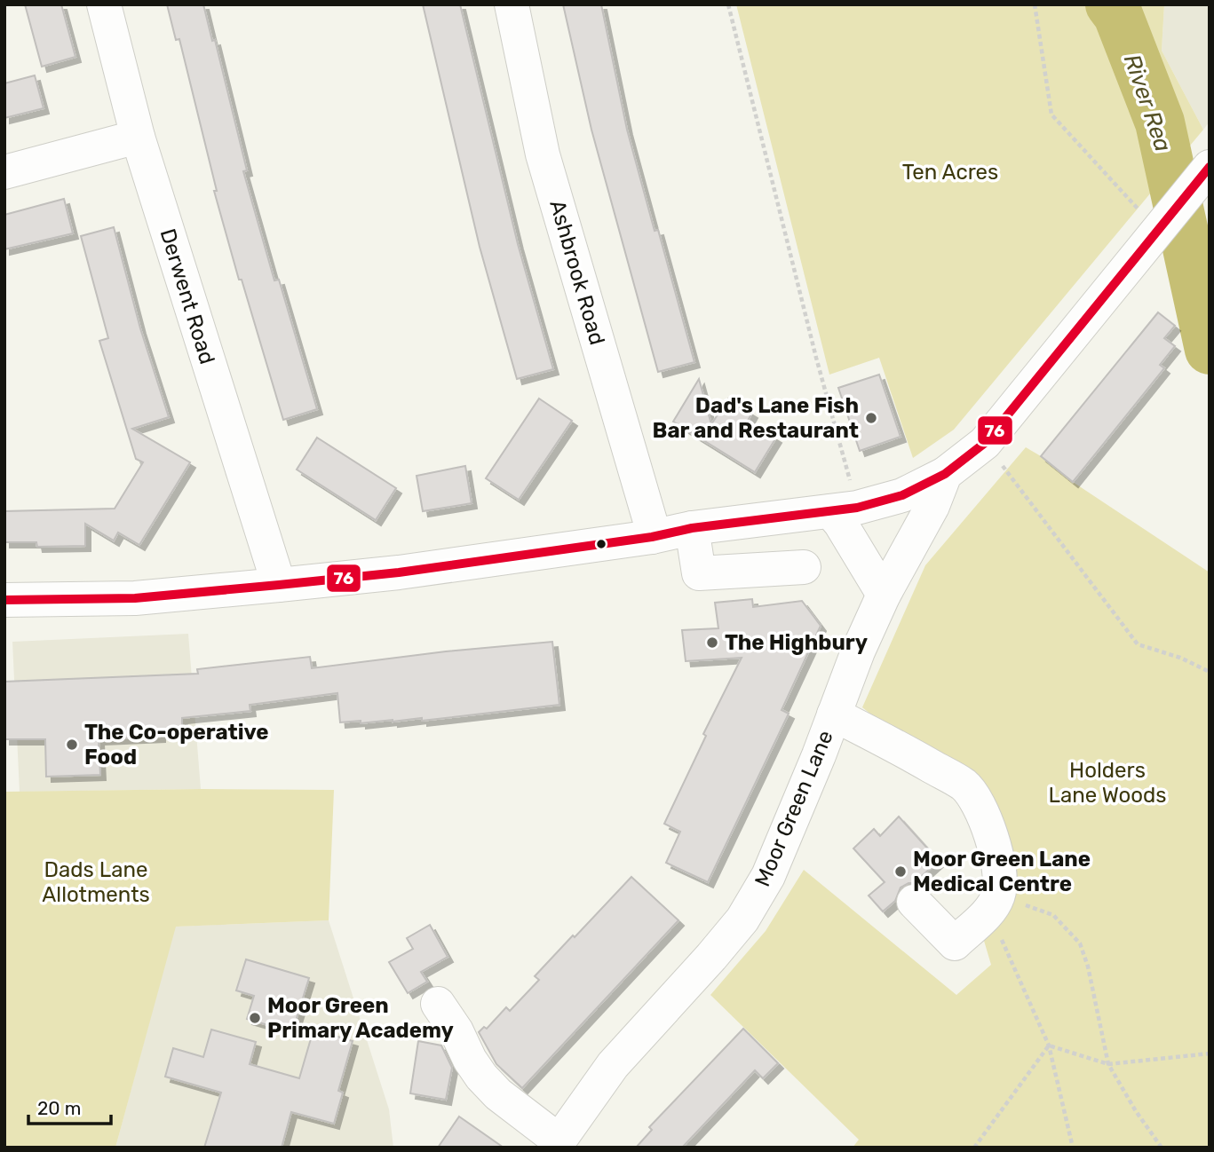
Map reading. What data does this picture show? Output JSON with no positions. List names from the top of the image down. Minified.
{"streets":{"street":["Ashbrook Road","Derwent Road","Moor Green Lane"]},"water":["River Rea"],"parks":["Ten Acres","Holders Lane Woods","Dads Lane Allotments"],"places":["Dad's Lane Fish Bar and Restaurant","The Highbury","The Co-operative Food","Moor Green Lane Medical Centre","Moor Green Primary Academy"],"lines":["transit line 76"],"scale_bar":"20 m"}
